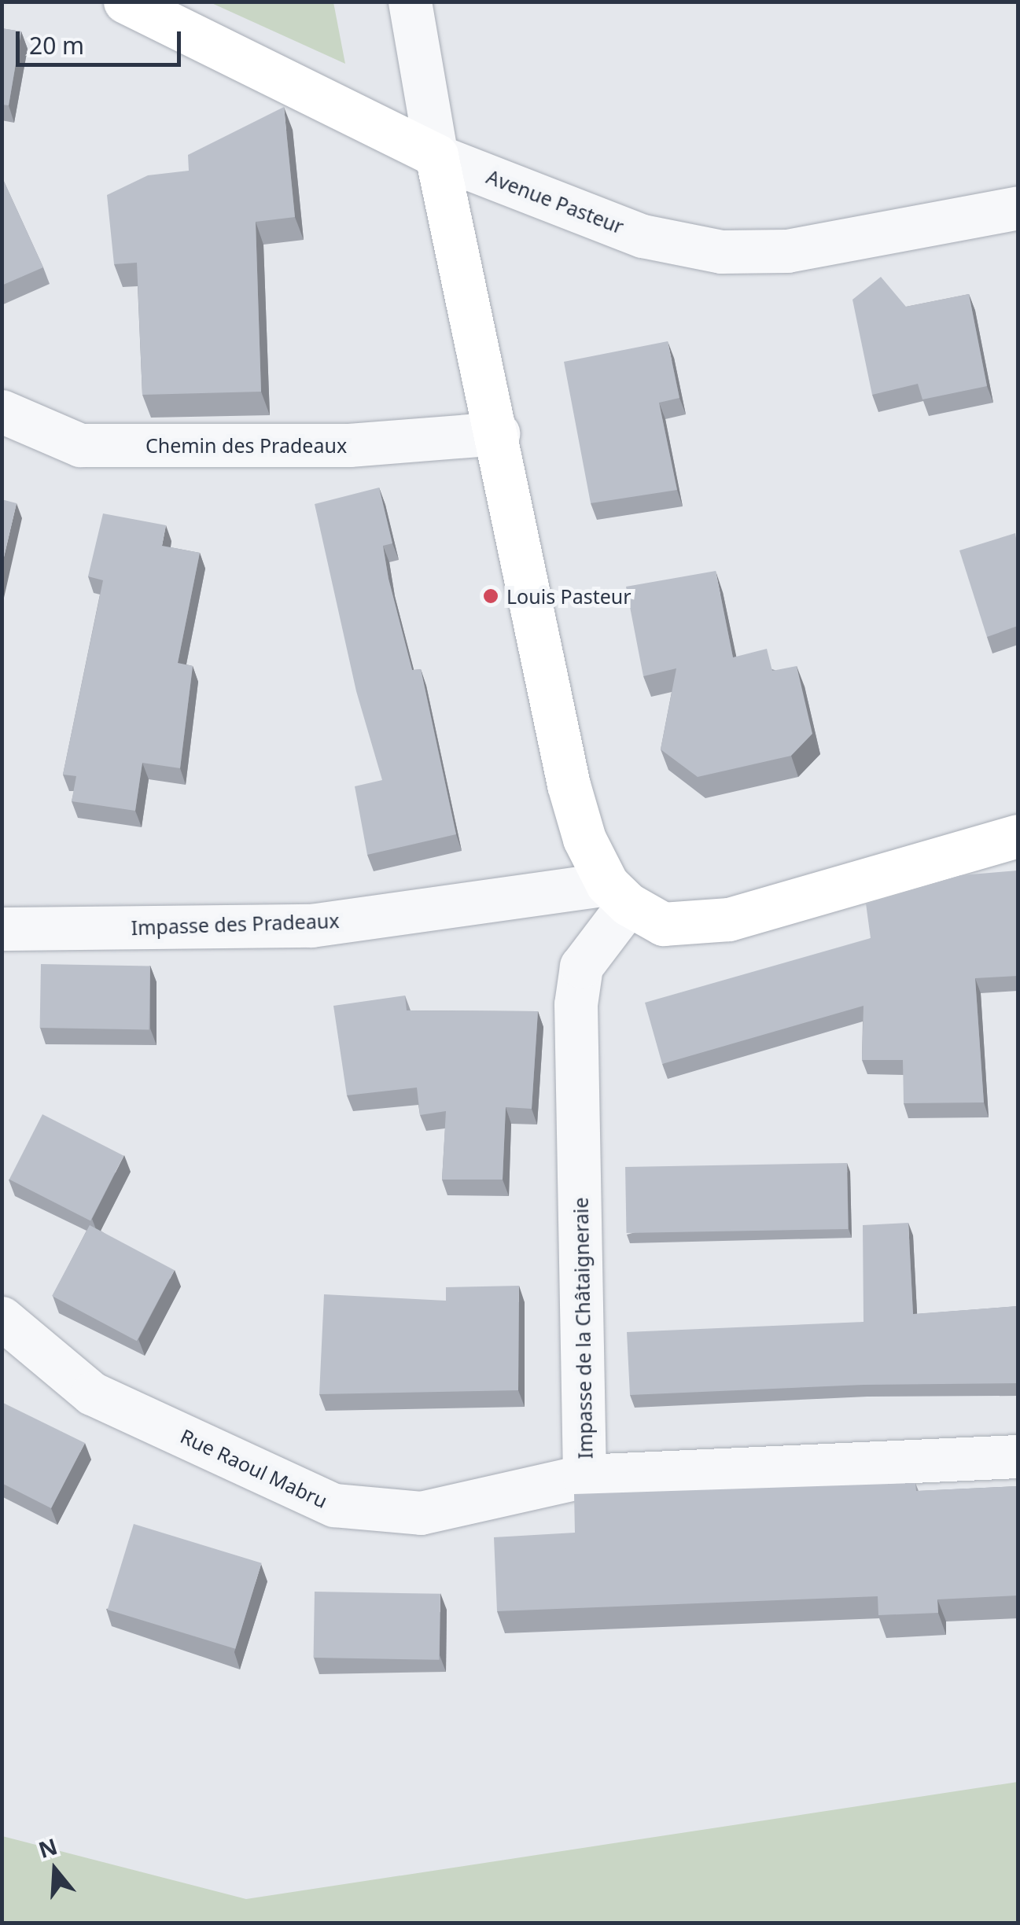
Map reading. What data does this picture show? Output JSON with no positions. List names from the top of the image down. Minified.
{"streets":{"main road":["Avenue Pasteur"],"street":["Chemin des Pradeaux","Impasse des Pradeaux","Impasse de la Châtaigneraie","Rue Raoul Mabru"]},"crossings":[["Impasse des Pradeaux","Impasse de la Châtaigneraie"],["Impasse de la Châtaigneraie","Rue Raoul Mabru"]],"places":["Louis Pasteur"],"scale_bar":"20 m","north":"top"}
